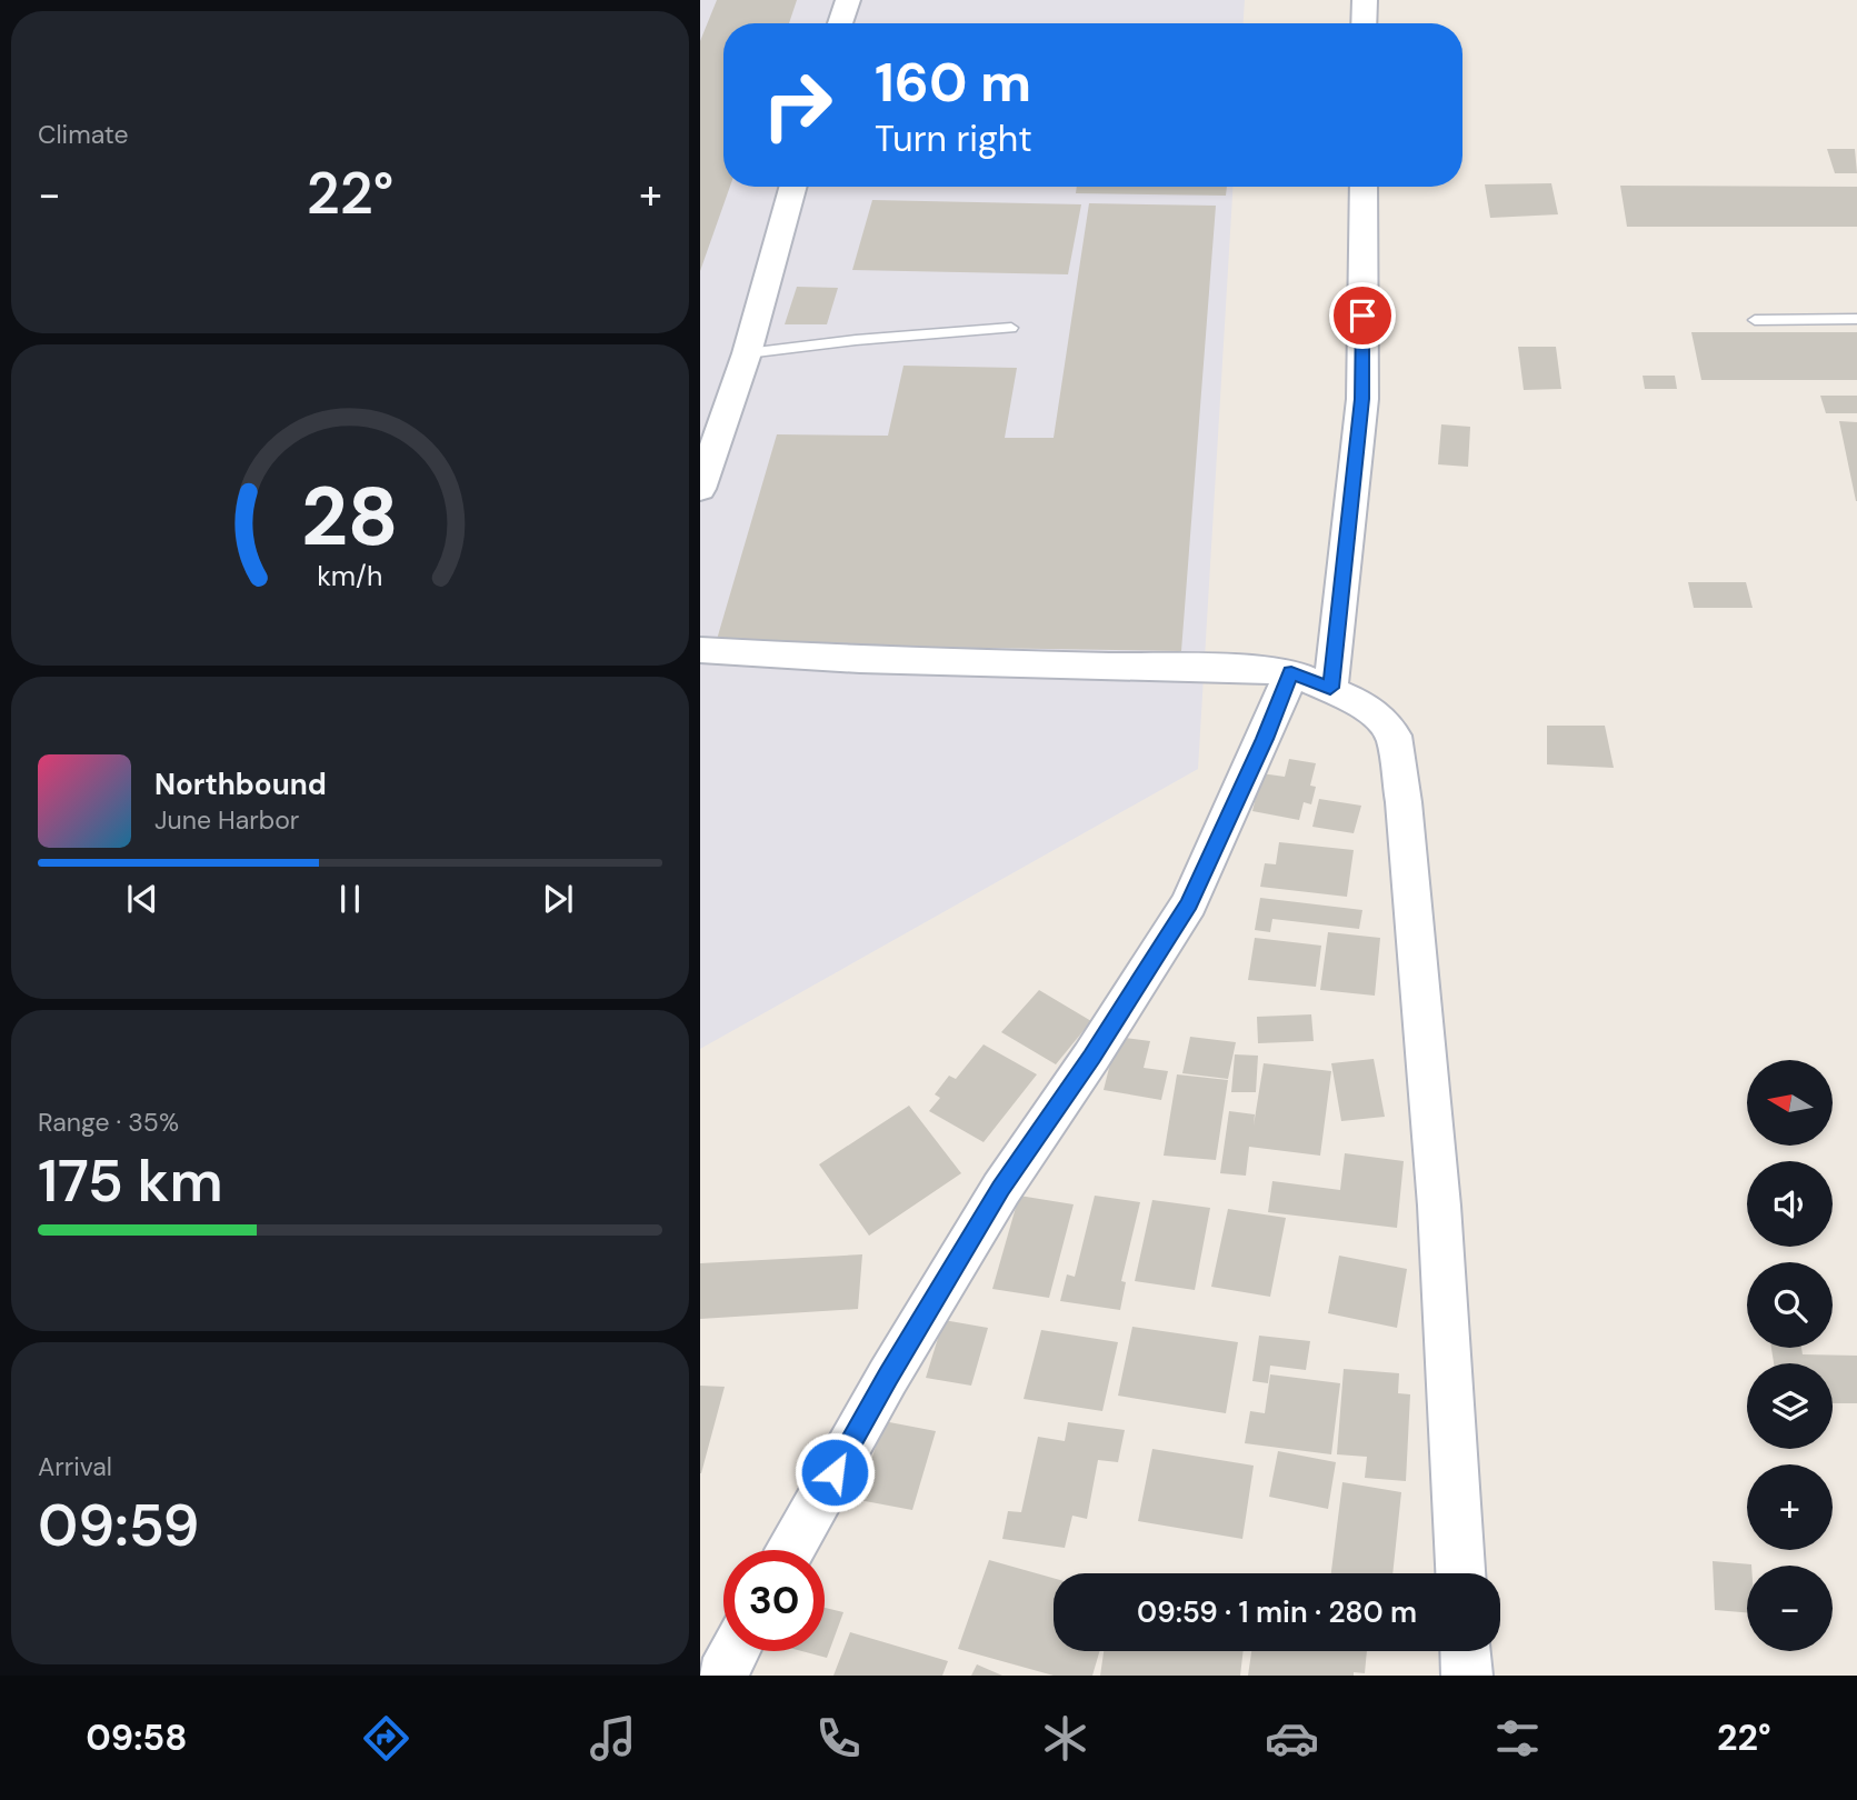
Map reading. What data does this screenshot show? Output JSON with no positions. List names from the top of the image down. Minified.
{"north":"left","page":{"tile":["Climate",["Range · 35%","175 km"],["Arrival","09:59"]],"turn":["160 m","Turn right"],"heat":["−","22°","+"],"song":["Northbound","June Harbor"],"map_buttons":["+","−"],"limit":"30","trip":"09:59 · 1 min · 280 m","tabs":["09:58","22°"],"gauge":["28","km/h"]}}
